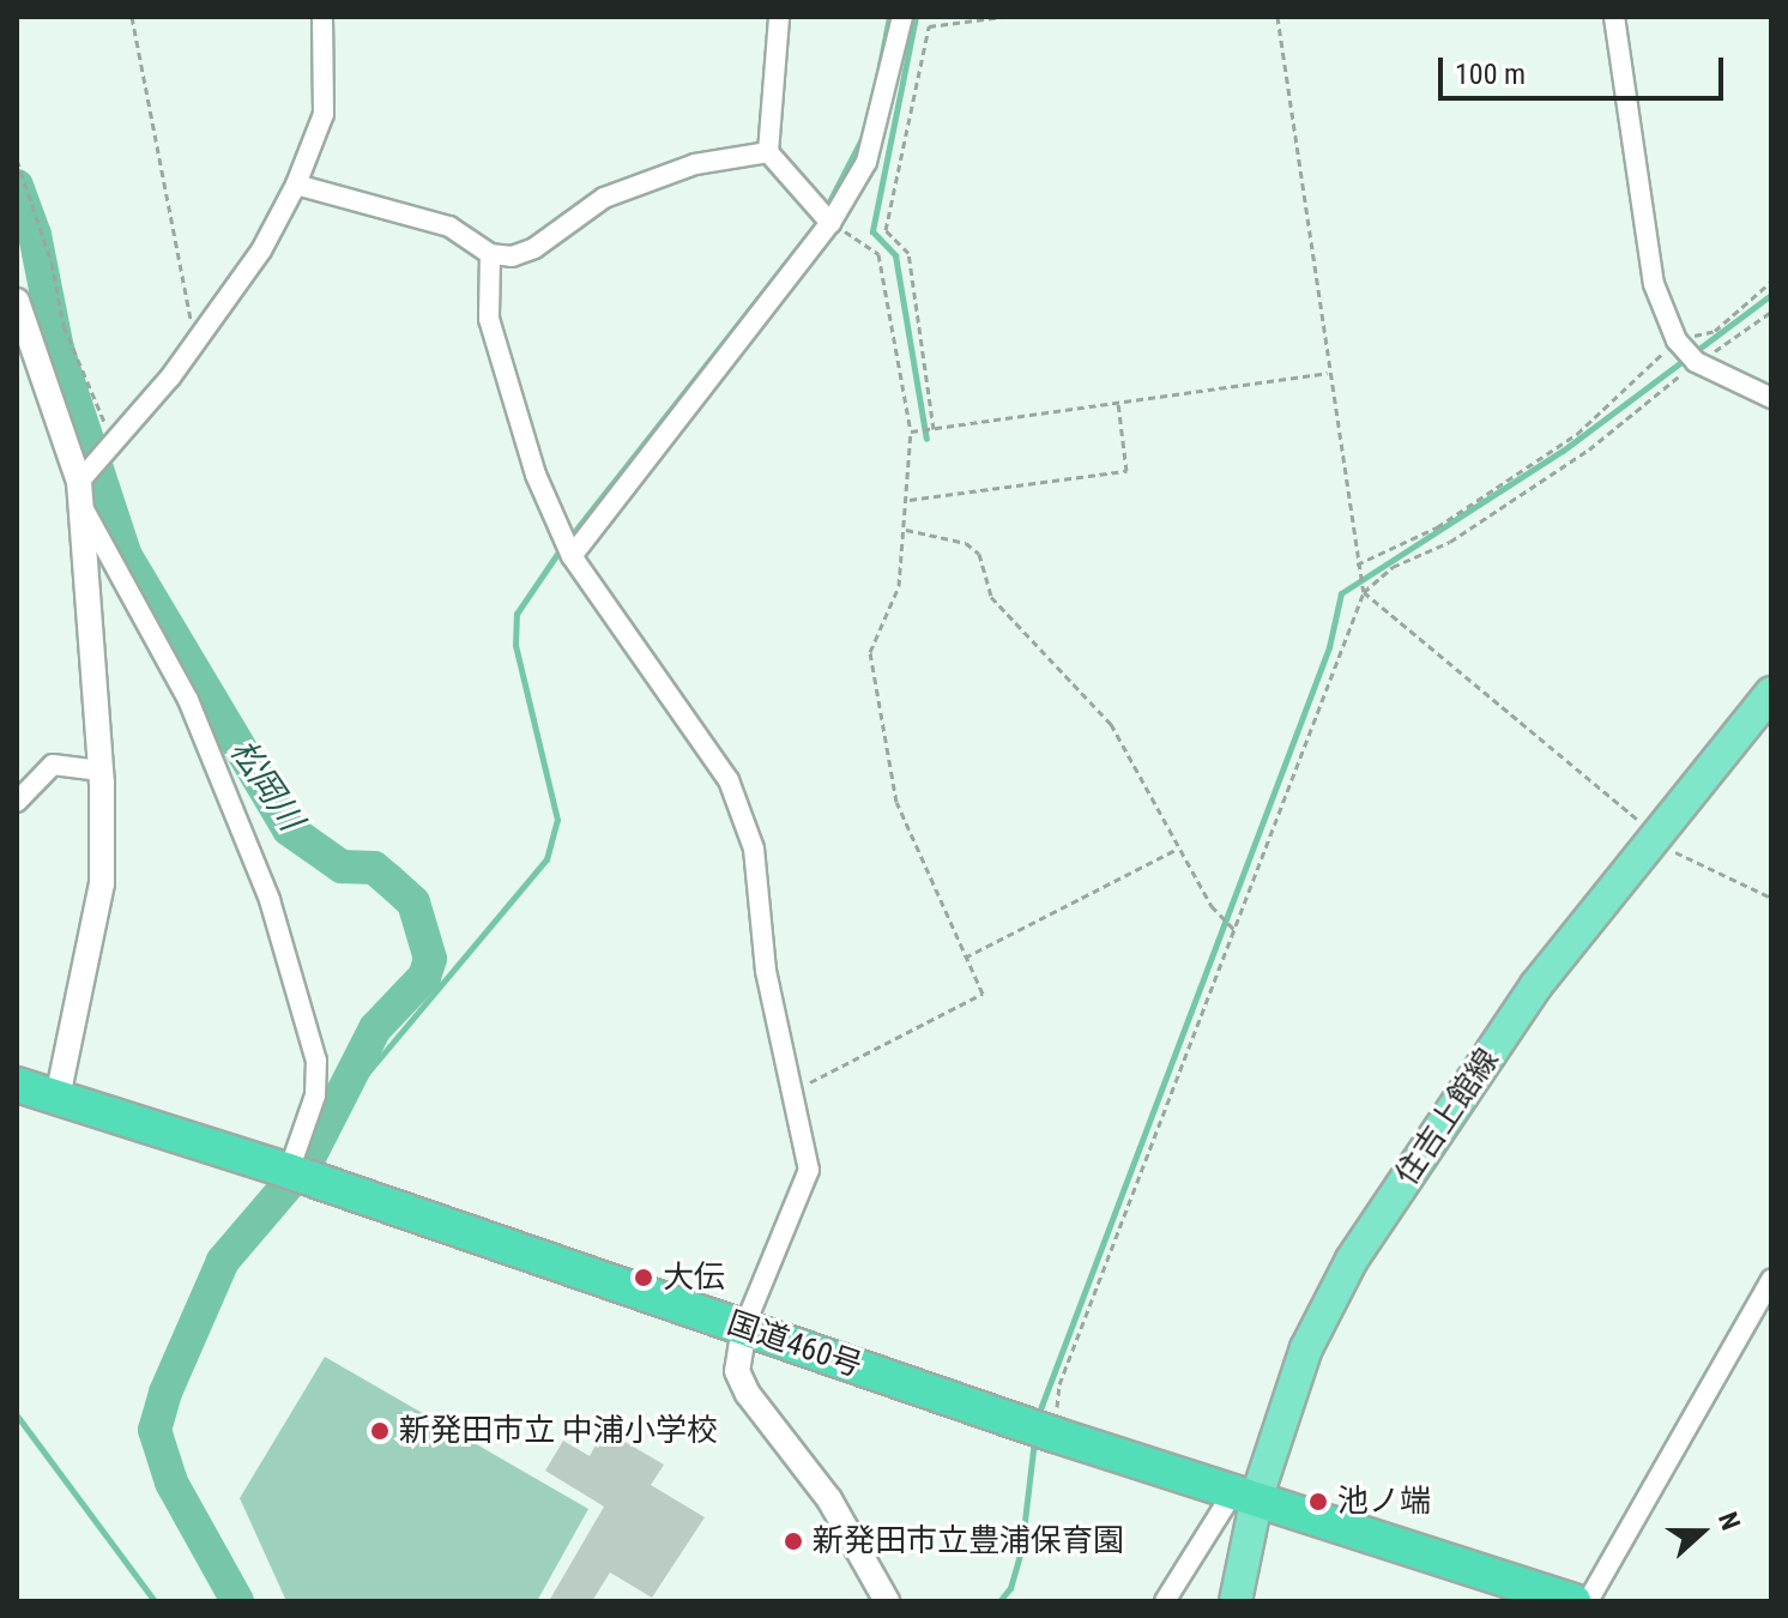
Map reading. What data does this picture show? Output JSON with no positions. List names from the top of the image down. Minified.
{"streets":{"highway":["国道460号"],"main road":["住吉上館線"]},"crossings":[["住吉上館線","国道460号"]],"water":["松岡川"],"places":["大伝","新発田市立 中浦小学校","池ノ端","新発田市立豊浦保育園"],"scale_bar":"100 m","north":"right"}
